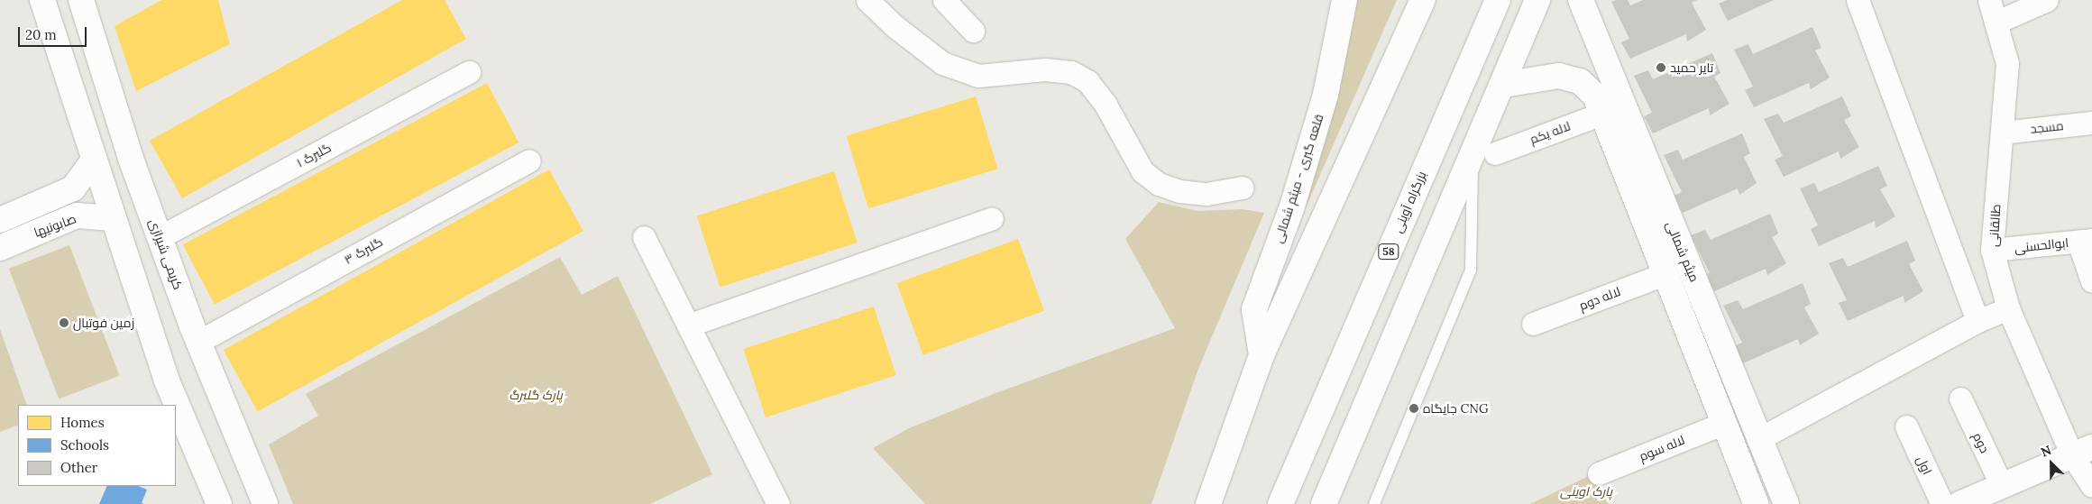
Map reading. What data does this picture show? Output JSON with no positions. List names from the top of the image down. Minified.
{"streets":{"main road":["قلعه گبری - میثم شمالی","بزرگراه آوینی","صابونیها","58","میثم شمالی","کریمی شیرازی"],"street":["مسجد","لاله یکم","گلبرگ ۱","طالقانی","ابوالحسنی","گلبرگ ۳","لاله دوم","دوم","لاله سوم","اول"]},"crossings":[["مسجد","طالقانی"],["لاله یکم","میثم شمالی"],["گلبرگ ۱","کریمی شیرازی"],["طالقانی","ابوالحسنی"],["گلبرگ ۳","کریمی شیرازی"],["میثم شمالی","لاله دوم"],["میثم شمالی","لاله سوم"]],"parks":["پارک گلبرگ","پارک اوینی"],"places":["تایر حمید","زمین فوتبال","جایگاه CNG"],"legend":["Homes","Schools","Other"],"scale_bar":"20 m","north":"top left"}
